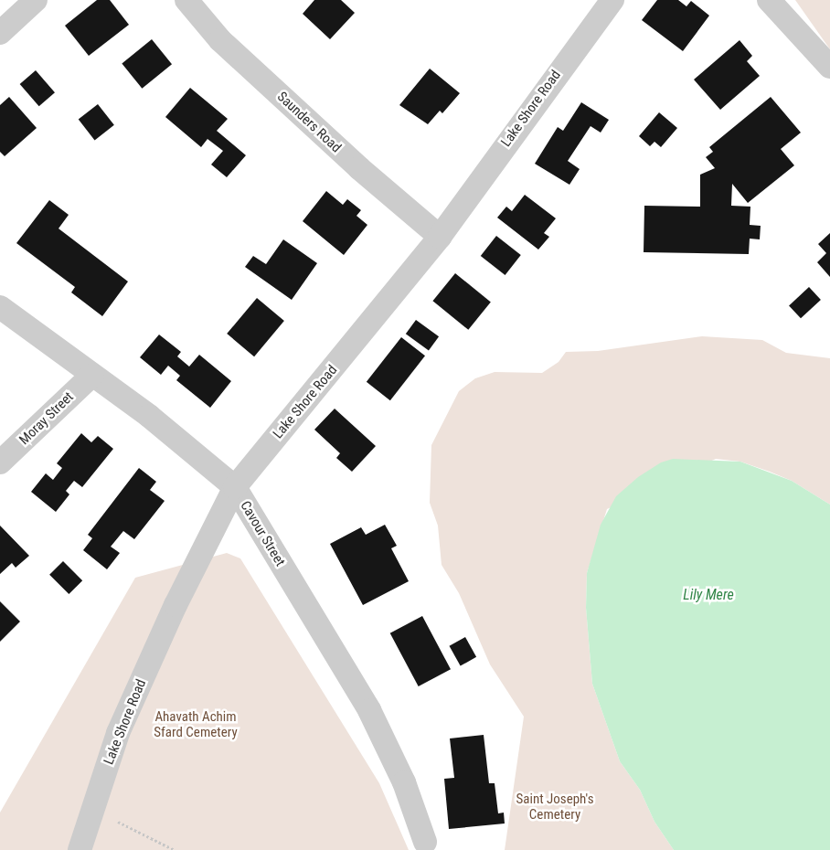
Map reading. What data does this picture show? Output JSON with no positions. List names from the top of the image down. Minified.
{"streets":{"street":["Lake Shore Road","Saunders Road","Moray Street","Cavour Street"]},"crossings":[["Lake Shore Road","Saunders Road"],["Lake Shore Road","Cavour Street"],["Moray Street","Cavour Street"]],"water":["Lily Mere"],"parks":["Ahavath Achim Sfard Cemetery","Saint Joseph's Cemetery"]}
